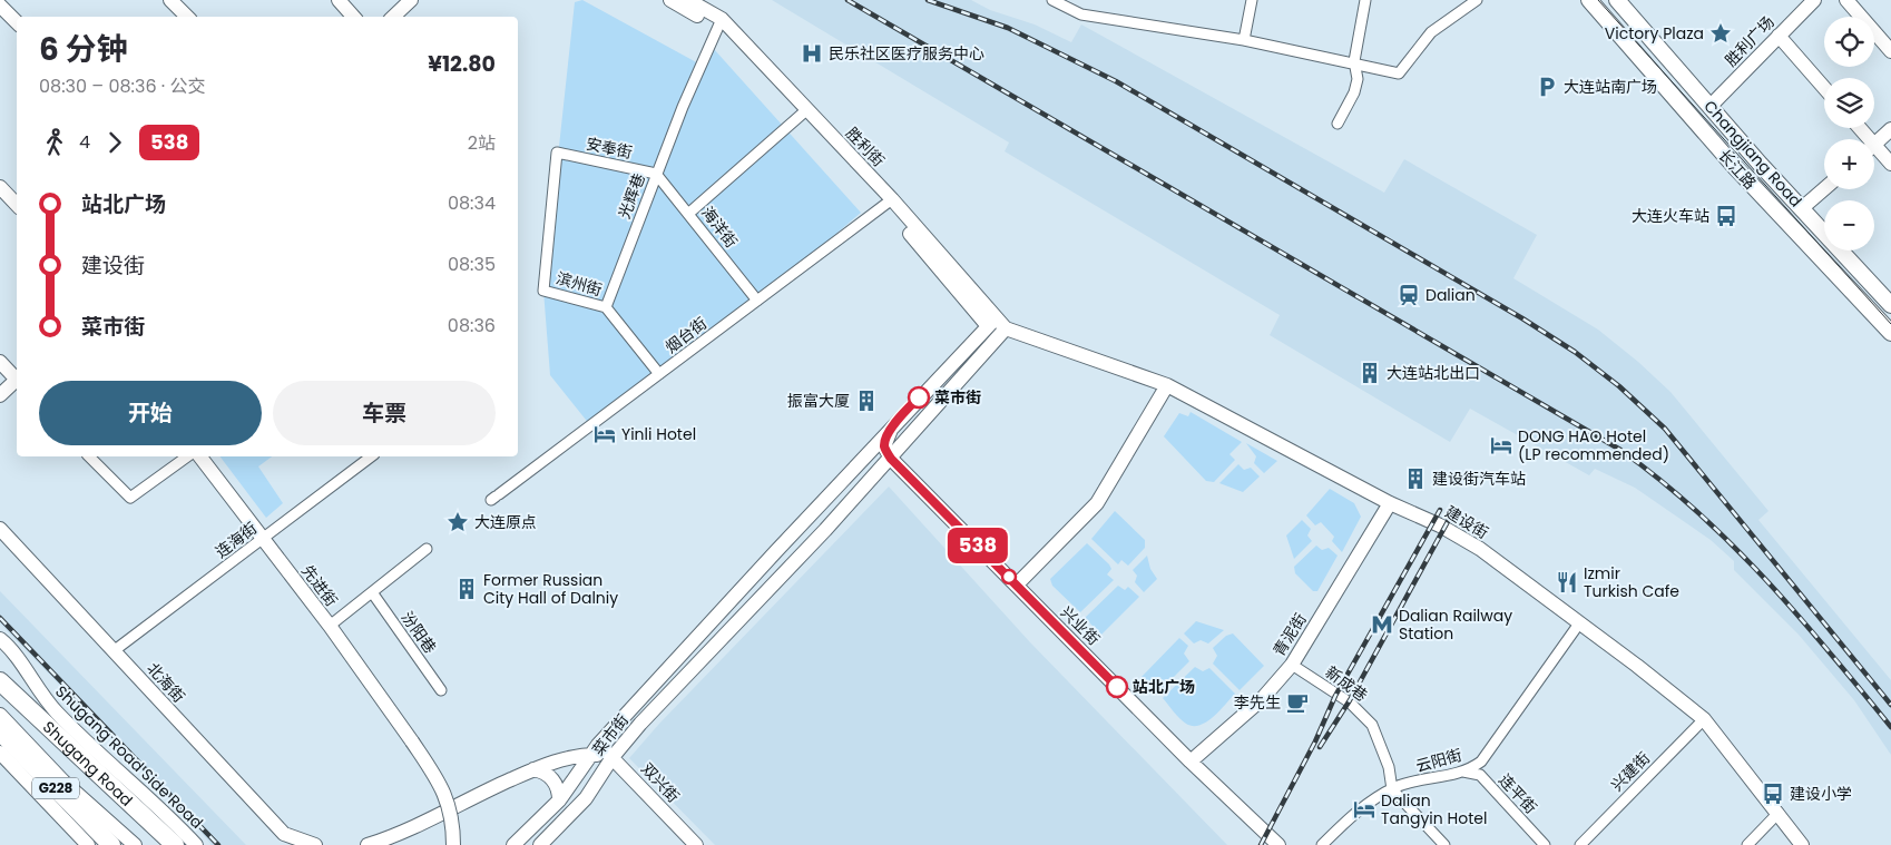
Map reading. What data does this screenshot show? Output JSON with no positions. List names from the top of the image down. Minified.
{"streets":{"highway":["Shugang Road","G228"],"main road":["胜利广场","胜利街","Changjiang Road","长江路","建设街","先进街","兴业街","青泥街","北海街","菜市街","Shugang Road Side Road","双兴街"],"street":["安奉街","光辉巷","海洋街","滨州街","烟台街","连海街","汾阳巷","新成巷","云阳街","兴建街","连平街"]},"crossings":[["胜利广场","Changjiang Road"],["胜利街","光辉巷"],["胜利街","烟台街"],["胜利街","建设街"],["胜利街","菜市街"],["安奉街","光辉巷"],["安奉街","海洋街"],["安奉街","滨州街"],["光辉巷","海洋街"],["光辉巷","滨州街"],["海洋街","烟台街"],["建设街","青泥街"],["建设街","菜市街"],["建设街","云阳街"],["建设街","兴建街"],["连海街","先进街"],["连海街","北海街"],["兴业街","青泥街"],["兴业街","菜市街"],["青泥街","新成巷"],["新成巷","云阳街"],["菜市街","双兴街"],["云阳街","连平街"]],"places":{"place":["Victory Plaza","大连原点"],"hospital":["民乐社区医疗服务中心"],"parking":["大连站南广场"],"bus stop":["大连火车站","建设小学"],"station":["Dalian"],"building":["大连站北出口","振富大厦","建设街汽车站","Former Russian City Hall of Dalniy"],"other":["菜市街","站北广场"],"hotel":["Yinli Hotel","DONG HAO Hotel (LP recommended)","Dalian Tangyin Hotel"],"restaurant":["Izmir Turkish Cafe"],"metro station":["Dalian Railway Station"],"cafe":["李先生"]},"lines":["bus line 538"],"page":{"on_map":"538","map_buttons":["+","−"],"heading":["6 分钟","08:30 – 08:36 · 公交","¥12.80"],"legs":["4","538","2站"],"list":[{"name":"站北广场","value":"08:34"},{"name":"建设街","value":"08:35"},{"name":"菜市街","value":"08:36"}],"buttons":["开始","车票"]}}
